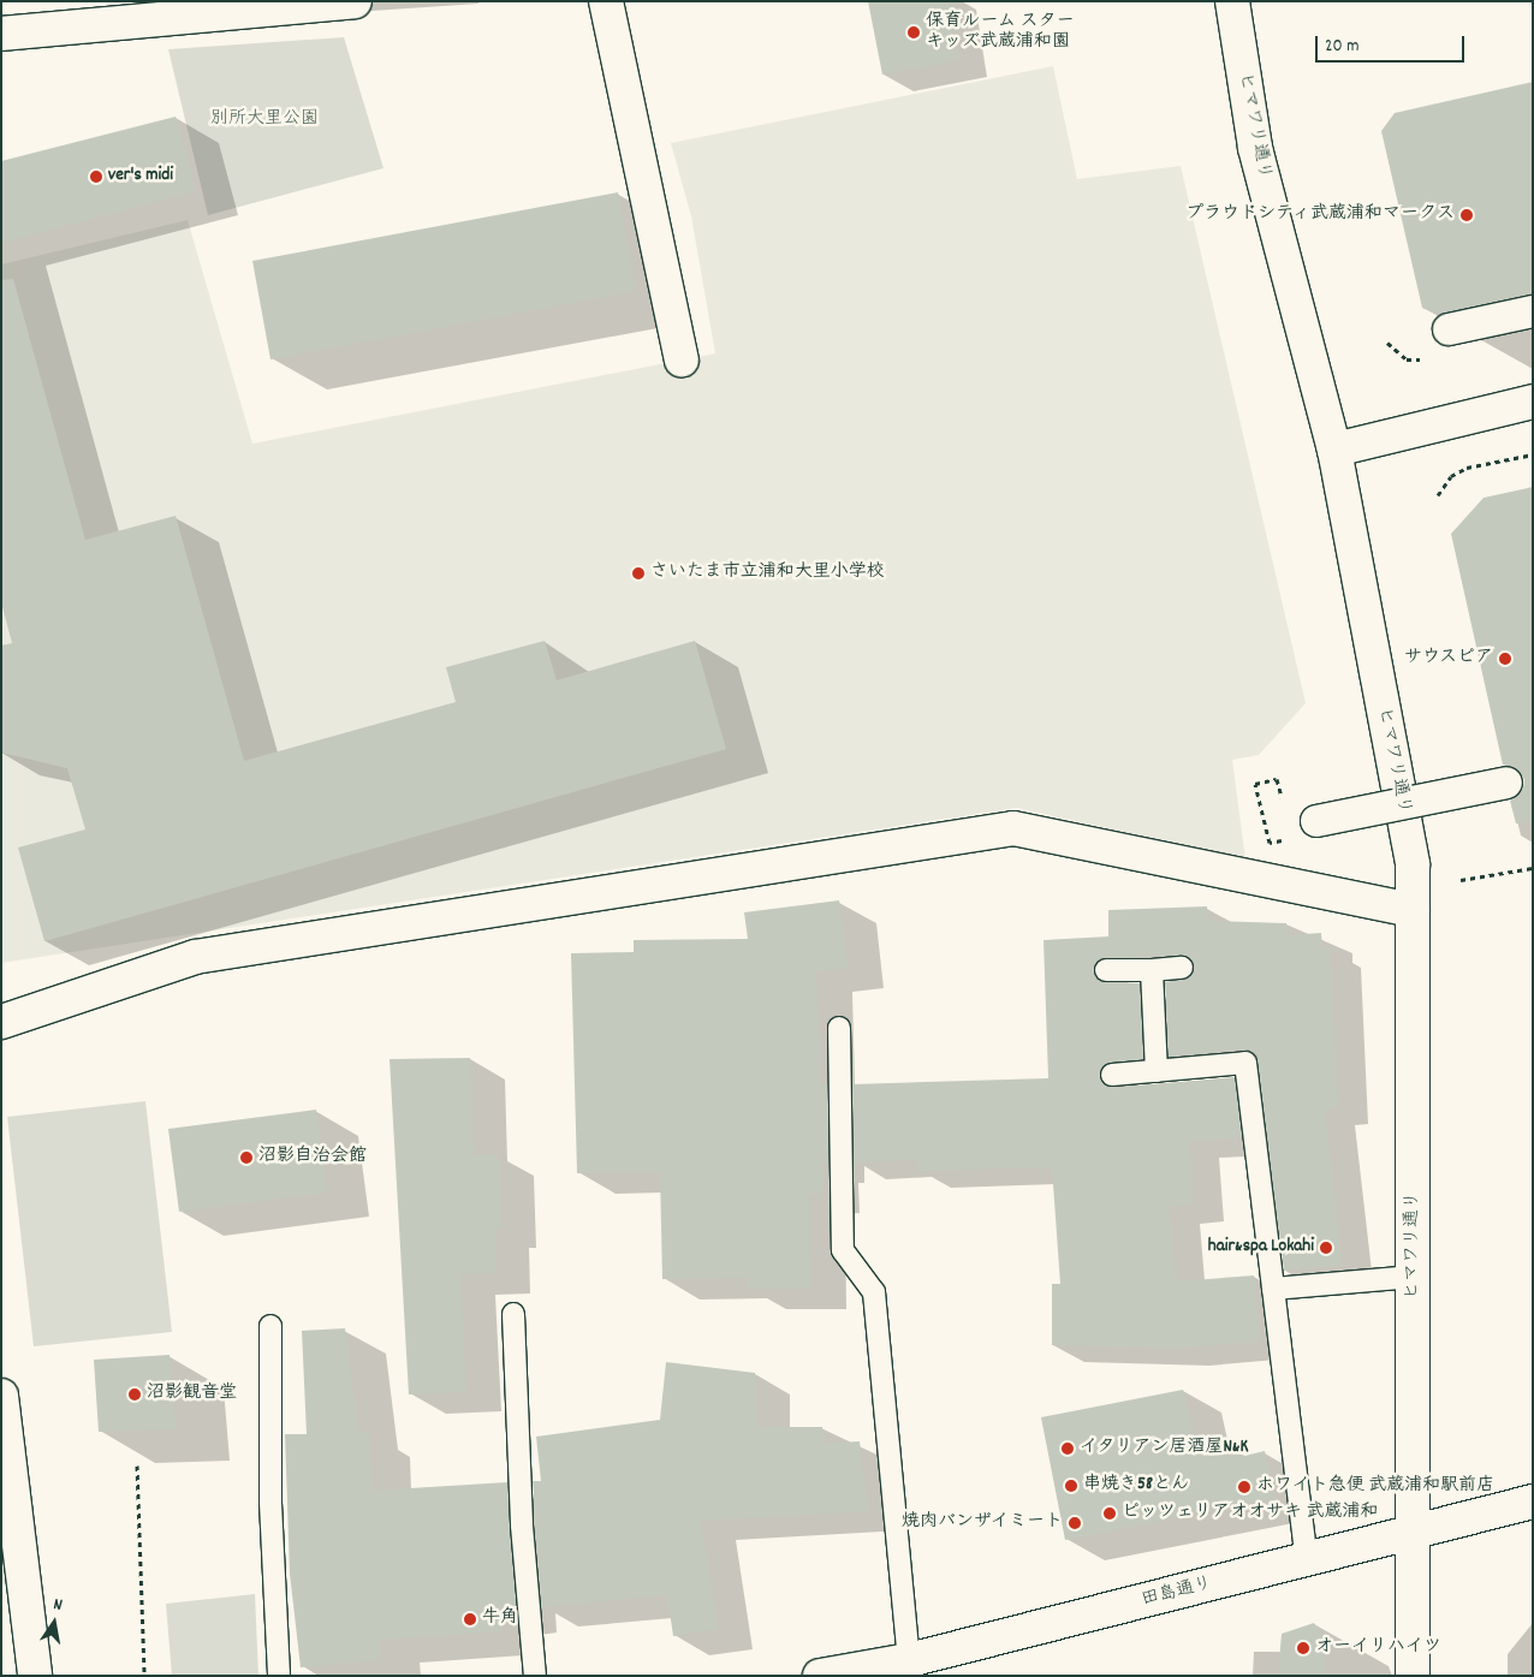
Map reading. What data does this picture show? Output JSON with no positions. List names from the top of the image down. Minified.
{"streets":{"street":["ヒマワリ通り","田島通り"]},"crossings":[["ヒマワリ通り","田島通り"]],"parks":["別所大里公園"],"places":["保育ルーム スター キッズ武蔵浦和園","ver's midi","プラウドシティ武蔵浦和マークス","さいたま市立浦和大里小学校","サウスピア","沼影自治会館","hair&spa Lokahi","沼影観音堂","イタリアン居酒屋N&K","串焼き58とん","ホワイト急便 武蔵浦和駅前店","ピッツェリアオオサキ 武蔵浦和","焼肉バンザイミート","牛角","オーイリハイツ"],"scale_bar":"20 m","north":"top"}
